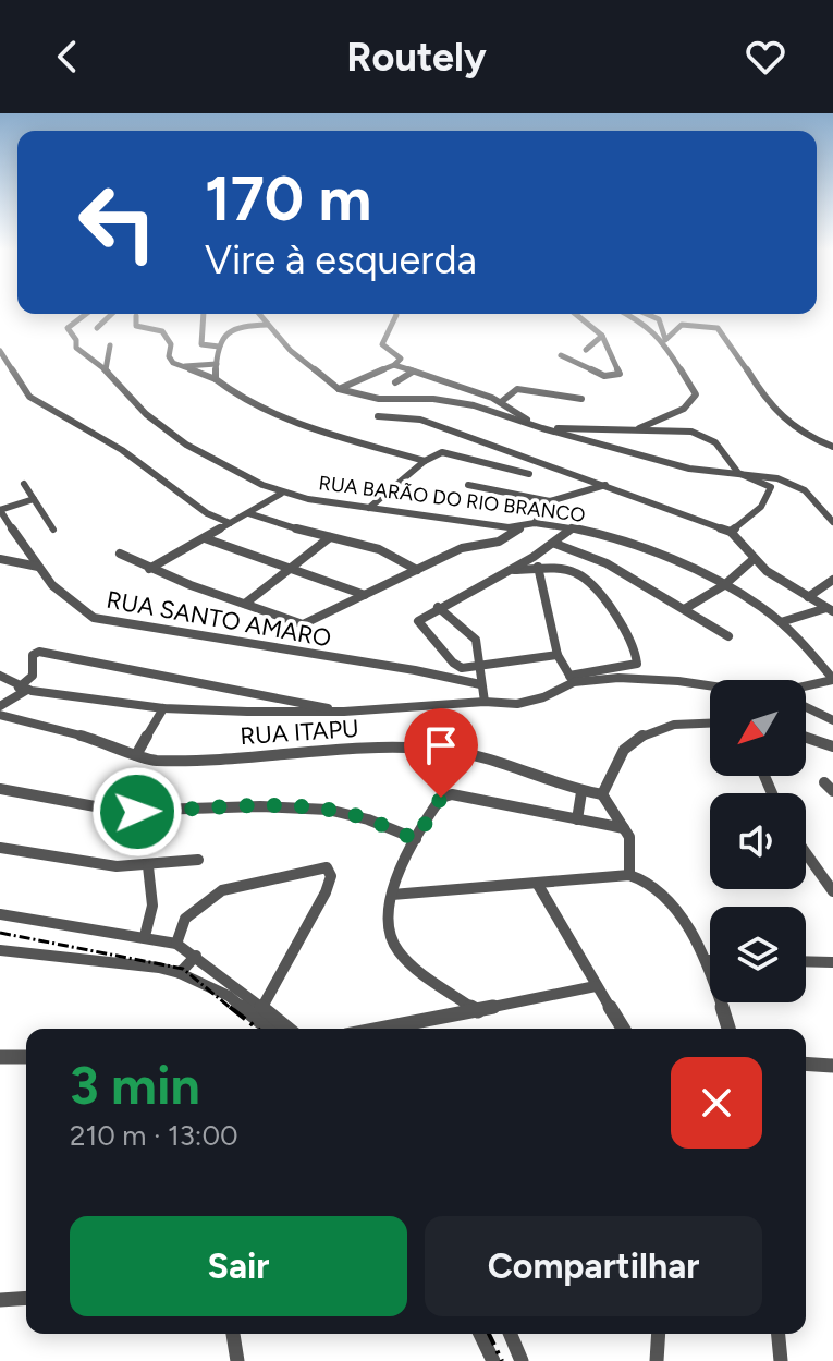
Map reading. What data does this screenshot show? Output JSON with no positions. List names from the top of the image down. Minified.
{"streets":{"street":["RUA BARÃO DO RIO BRANCO","RUA SANTO AMARO","RUA ITAPU"]},"north":"bottom left","page":{"header":"Routely","turn":["170 m","Vire à esquerda"],"heading":["3 min","210 m · 13:00"],"buttons":["Sair","Compartilhar"]}}
